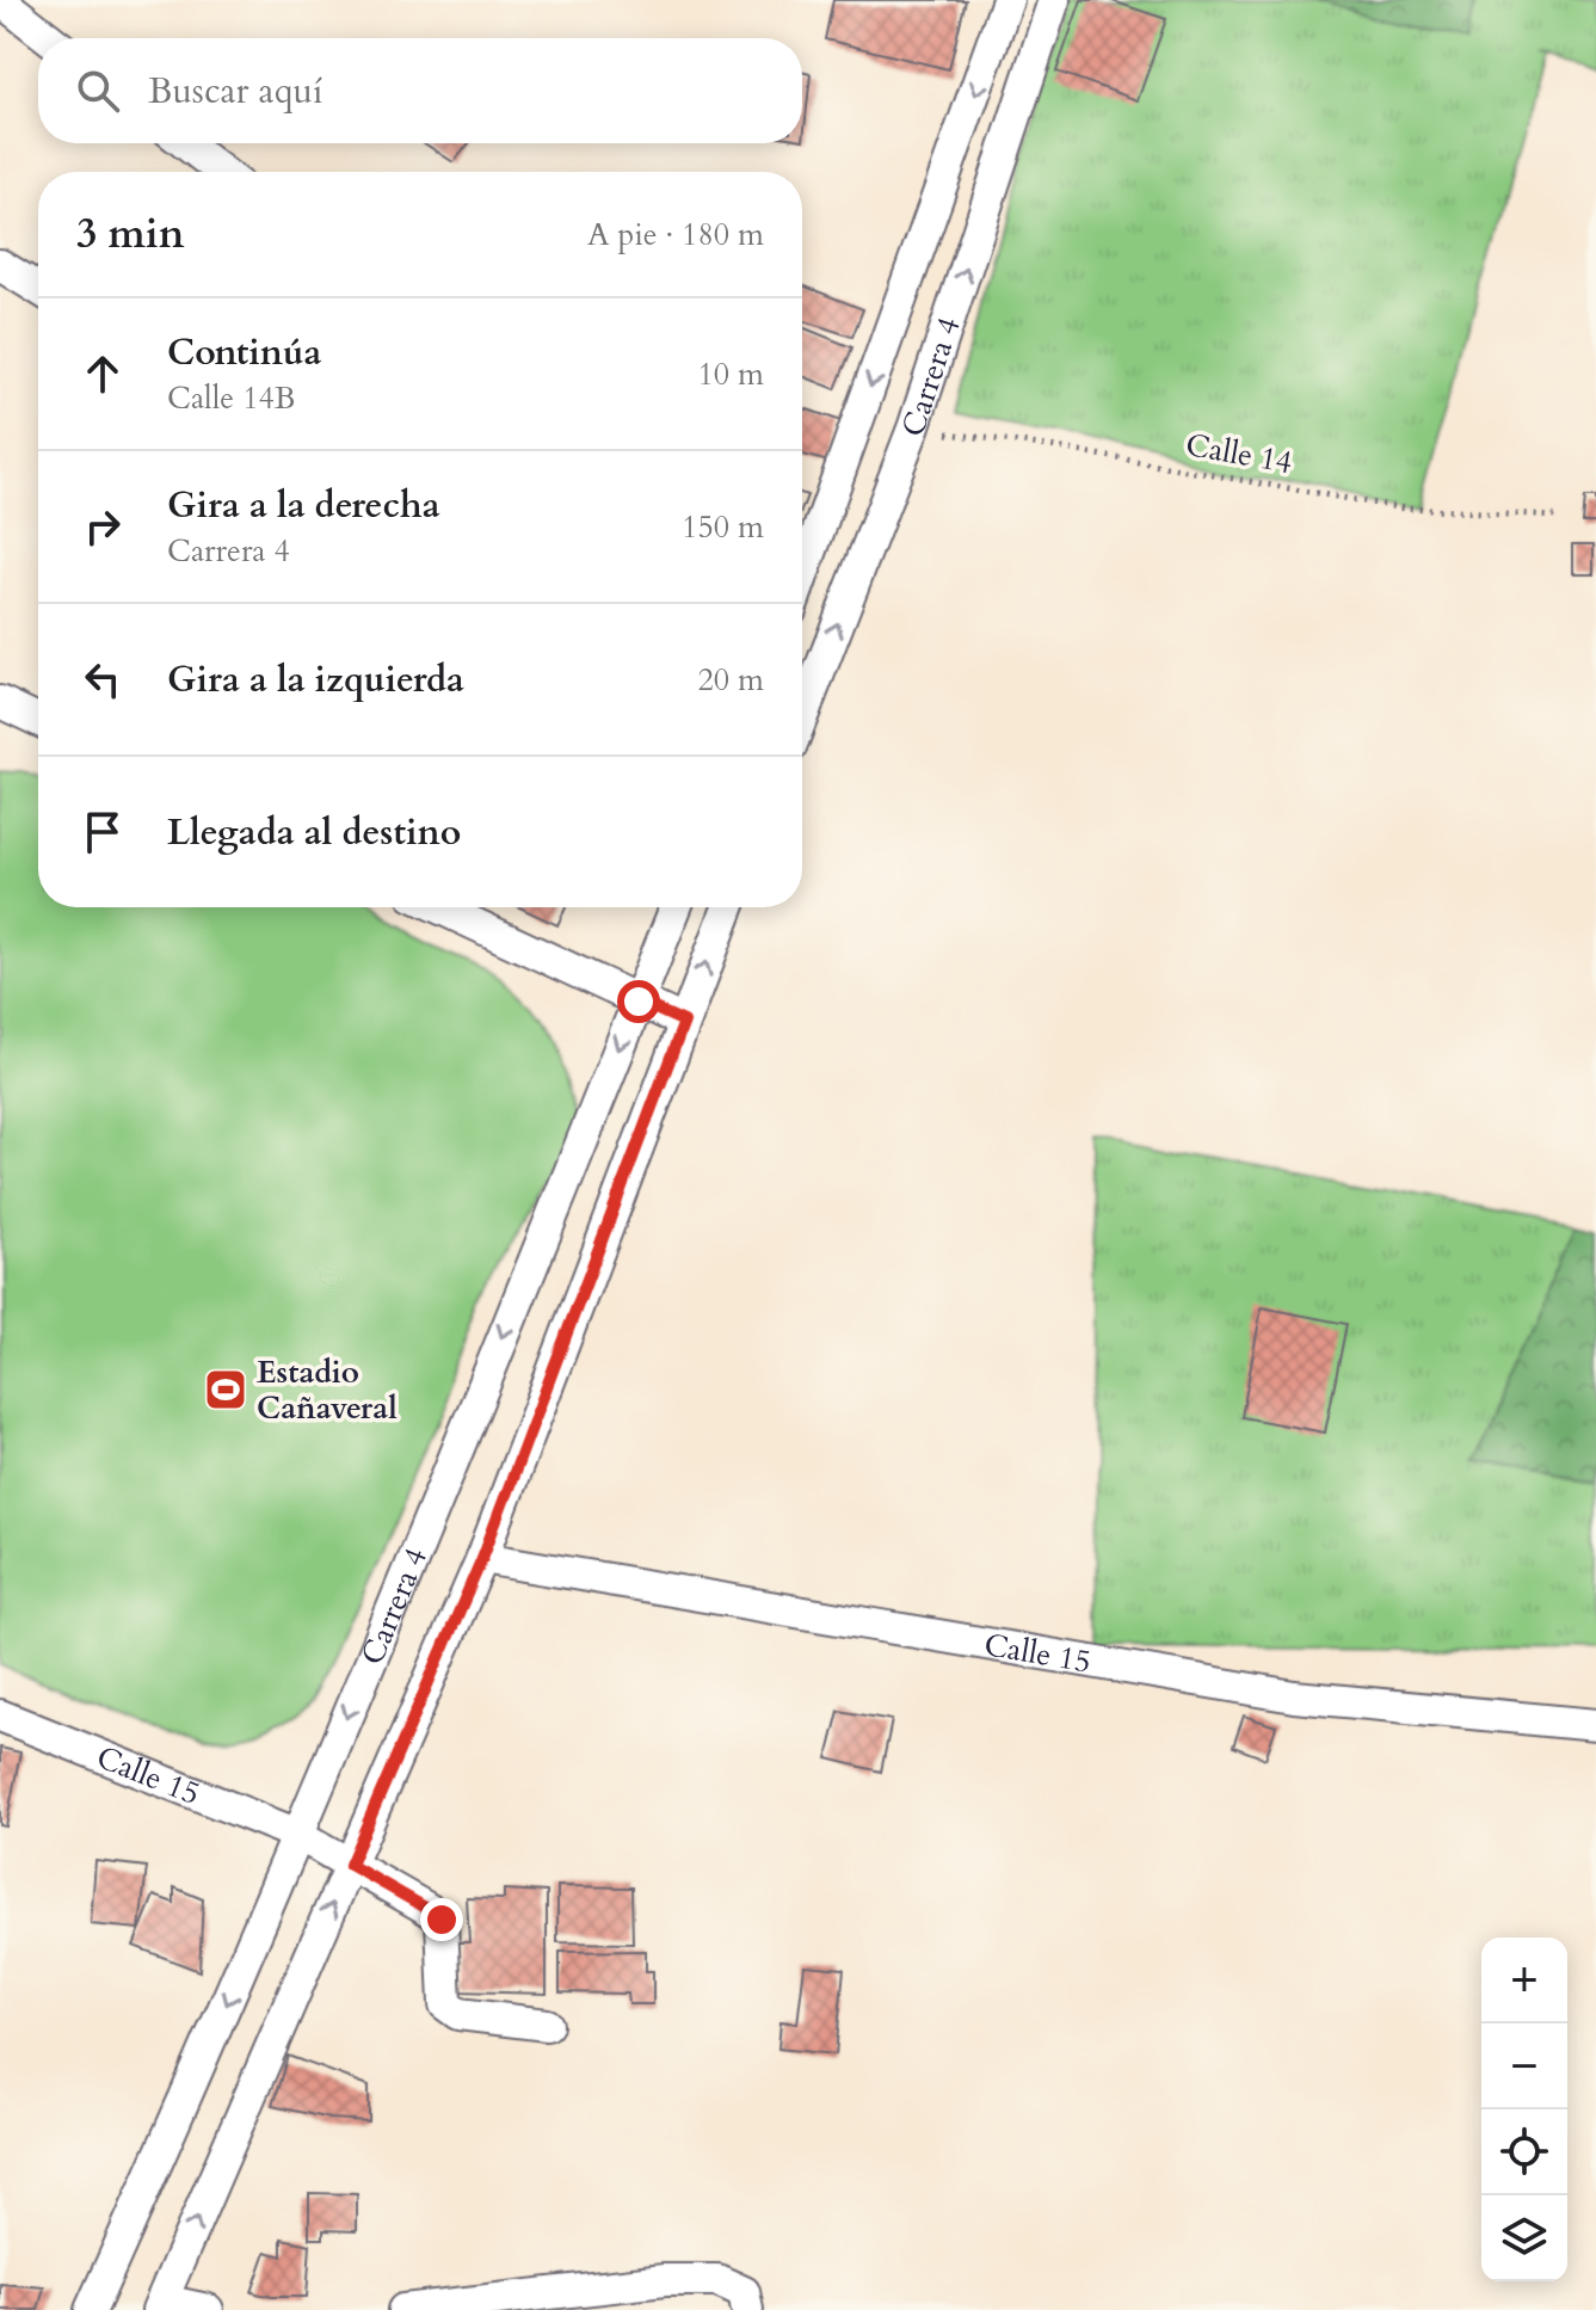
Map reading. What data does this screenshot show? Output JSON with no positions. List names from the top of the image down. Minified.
{"streets":{"street":["Carrera 4","Calle 15"],"path":["Calle 14"]},"crossings":[["Carrera 4","Calle 14"],["Carrera 4","Calle 15"]],"places":{"sports":["Estadio Cañaveral"]},"page":{"search":"Buscar aquí","heading":["3 min","A pie · 180 m"],"list":[["Continúa","Calle 14B","10 m"],["Gira a la derecha","Carrera 4","150 m"],["Gira a la izquierda","20 m"],"Llegada al destino"],"map_buttons":["+","−"]}}
